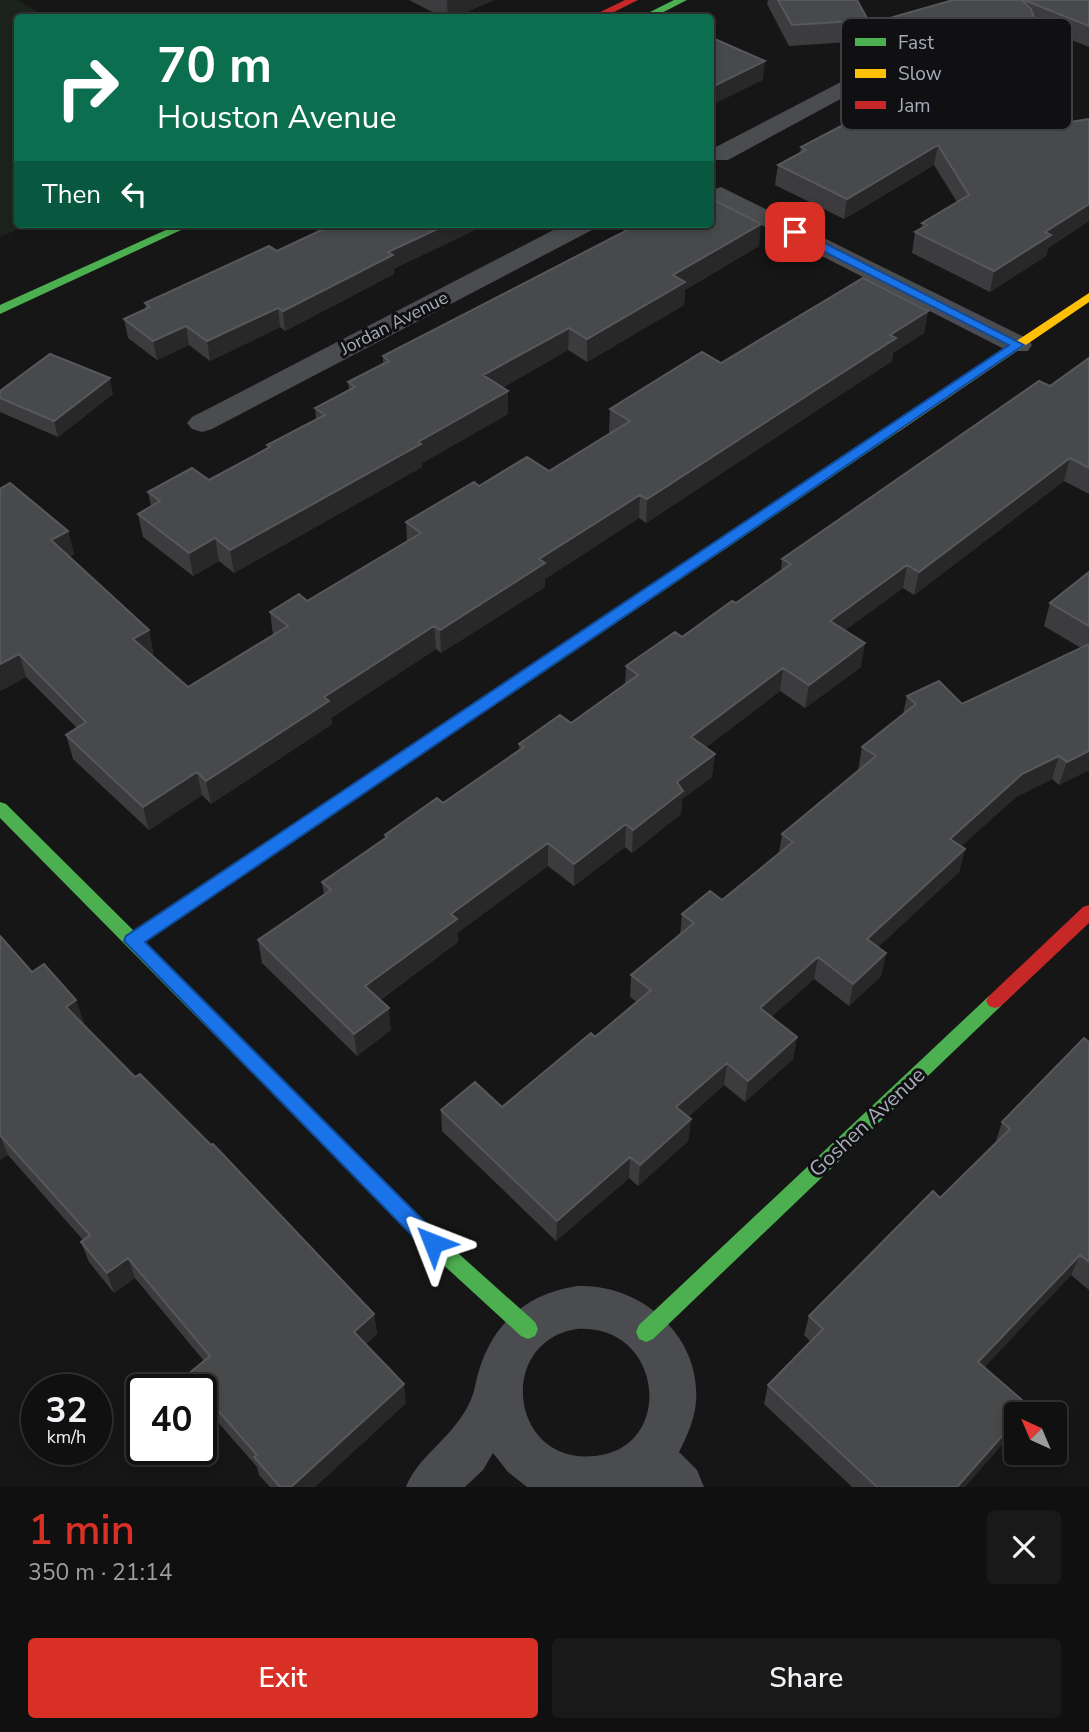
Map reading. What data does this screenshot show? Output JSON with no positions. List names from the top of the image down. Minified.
{"streets":{"street":["Jordan Avenue","Goshen Avenue"]},"legend":["Fast","Slow","Jam"],"north":"top left","page":{"turn":["70 m","Houston Avenue"],"then":"Then","speed":"32 km/h","limit":"40","heading":["1 min","350 m · 21:14"],"buttons":["Exit","Share"]}}
